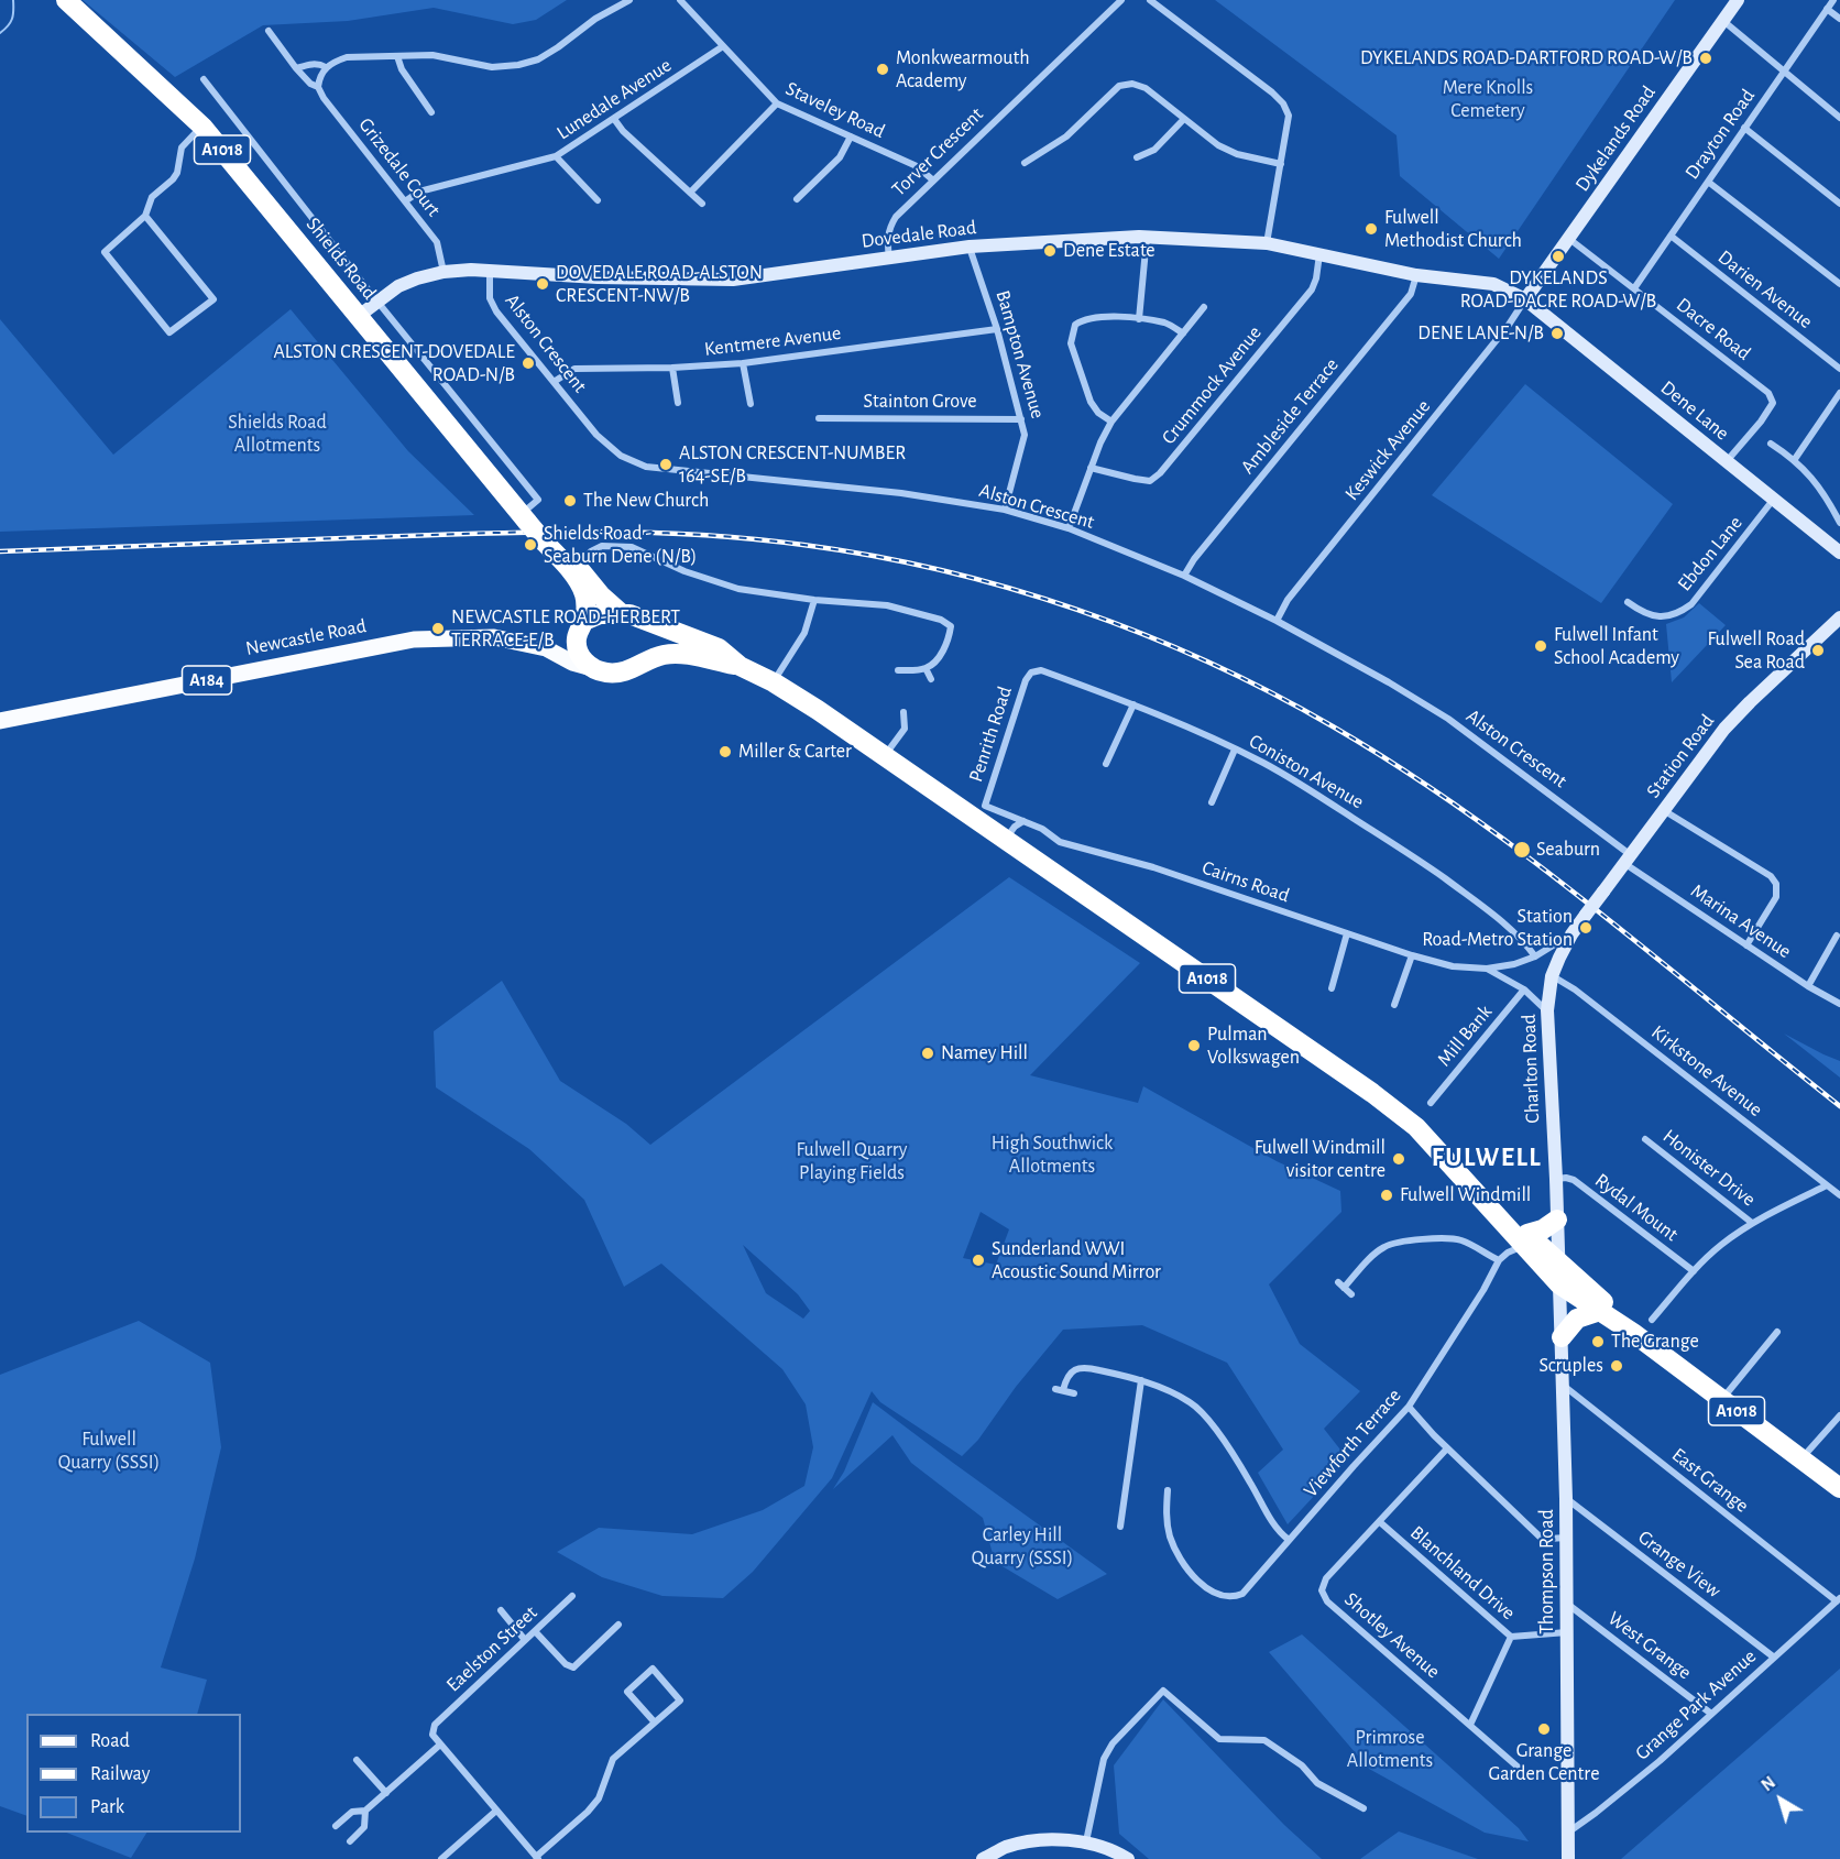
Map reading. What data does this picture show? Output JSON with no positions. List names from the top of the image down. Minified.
{"streets":{"highway":["A1018","Shields Road"],"main road":["Dykelands Road","Dovedale Road","Dene Lane","Newcastle Road","A184","Station Road","Charlton Road","Thompson Road"],"street":["Lunedale Avenue","Staveley Road","Drayton Road","Torver Crescent","Grizedale Court","Darien Avenue","Dacre Road","Kentmere Avenue","Alston Crescent","Bampton Avenue","Crummock Avenue","Stainton Grove","Ambleside Terrace","Keswick Avenue","Ebdon Lane","Penrith Road","Coniston Avenue","Cairns Road","Marina Avenue","Mill Bank","Kirkstone Avenue","Honister Drive","Rydal Mount","Viewforth Terrace","East Grange","Grange View","Blanchland Drive","Shotley Avenue","West Grange","Eaelston Street","Grange Park Avenue"]},"crossings":[["Lunedale Avenue","Staveley Road"],["Lunedale Avenue","Grizedale Court"],["Staveley Road","Torver Crescent"],["Drayton Road","Darien Avenue"],["Drayton Road","Dacre Road"],["Dykelands Road","Dacre Road"],["Dykelands Road","Dene Lane"],["Dykelands Road","Keswick Avenue"],["A1018","Shields Road"],["A1018","A184"],["A1018","Penrith Road"],["A1018","Cairns Road"],["A1018","Charlton Road"],["A1018","Thompson Road"],["Torver Crescent","Dovedale Road"],["Grizedale Court","Dovedale Road"],["Dovedale Road","Shields Road"],["Dovedale Road","Alston Crescent"],["Dovedale Road","Bampton Avenue"],["Dovedale Road","Crummock Avenue"],["Dovedale Road","Dene Lane"],["Dovedale Road","Ambleside Terrace"],["Dacre Road","Dene Lane"],["Kentmere Avenue","Alston Crescent"],["Kentmere Avenue","Bampton Avenue"],["Alston Crescent","Bampton Avenue"],["Alston Crescent","Ambleside Terrace"],["Alston Crescent","Keswick Avenue"],["Alston Crescent","Station Road"],["Alston Crescent","Marina Avenue"],["Bampton Avenue","Stainton Grove"],["Dene Lane","Keswick Avenue"],["Dene Lane","Ebdon Lane"],["Newcastle Road","A184"],["Penrith Road","Coniston Avenue"],["Penrith Road","Cairns Road"],["Station Road","Cairns Road"],["Station Road","Marina Avenue"],["Station Road","Charlton Road"],["Coniston Avenue","Cairns Road"],["Cairns Road","Mill Bank"],["Cairns Road","Charlton Road"],["Charlton Road","Kirkstone Avenue"],["Charlton Road","Rydal Mount"],["Charlton Road","Thompson Road"],["East Grange","Thompson Road"],["East Grange","Grange Park Avenue"],["Grange View","Thompson Road"],["Grange View","Grange Park Avenue"],["Thompson Road","Blanchland Drive"],["Thompson Road","West Grange"],["Thompson Road","Grange Park Avenue"],["Blanchland Drive","Shotley Avenue"],["West Grange","Grange Park Avenue"]],"districts":["FULWELL"],"parks":["Mere Knolls Cemetery","Shields Road Allotments","High Southwick Allotments","Fulwell Quarry Playing Fields","Fulwell Quarry (SSSI)","Carley Hill Quarry (SSSI)","Primrose Allotments"],"places":["DYKELANDS ROAD-DARTFORD ROAD-W/B","Monkwearmouth Academy","Fulwell Methodist Church","Dene Estate","DYKELANDS ROAD-DACRE ROAD-W/B","DOVEDALE ROAD-ALSTON CRESCENT-NW/B","DENE LANE-N/B","ALSTON CRESCENT-DOVEDALE ROAD-N/B","ALSTON CRESCENT-NUMBER 164-SE/B","The New Church","Shields Road - Seaburn Dene (N/B)","NEWCASTLE ROAD-HERBERT TERRACE-E/B","Fulwell Infant School Academy","Fulwell Road Sea Road","Miller & Carter","Seaburn","Station Road-Metro Station","Pulman Volkswagen","Namey Hill","Fulwell Windmill visitor centre","Fulwell Windmill","Sunderland WWI Acoustic Sound Mirror","The Grange","Scruples","Grange Garden Centre"],"legend":["Road","Railway","Park"],"north":"top left"}
